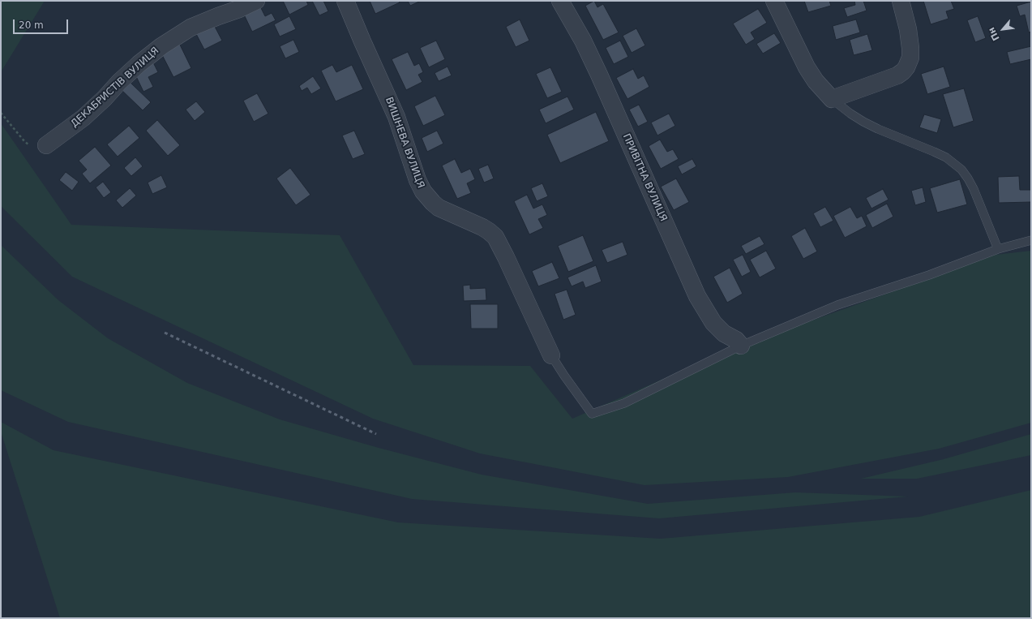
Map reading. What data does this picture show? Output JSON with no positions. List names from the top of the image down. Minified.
{"streets":{"street":["ДЕКАБРИСТІВ ВУЛИЦЯ","ВИШНЕВА ВУЛИЦЯ","ПРИВІТНА ВУЛИЦЯ"]},"scale_bar":"20 m","north":"bottom left"}
